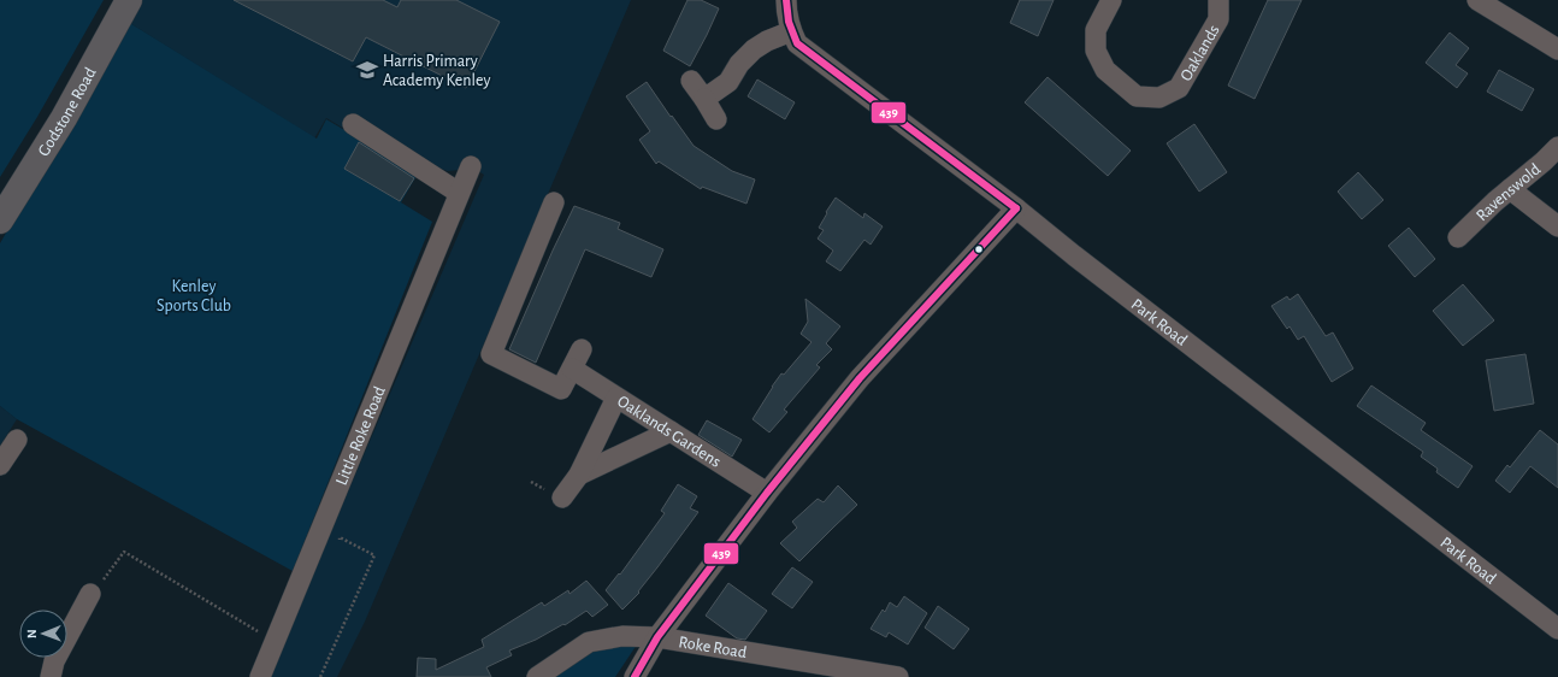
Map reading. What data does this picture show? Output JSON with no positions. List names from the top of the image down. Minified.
{"streets":{"highway":["Godstone Road"],"street":["Oaklands","Ravenswold","Park Road","Oaklands Gardens","Little Roke Road","Roke Road"]},"parks":["Kenley Sports Club"],"places":{"school or university":["Harris Primary Academy Kenley"]},"lines":["transit line 439"],"north":"left"}
